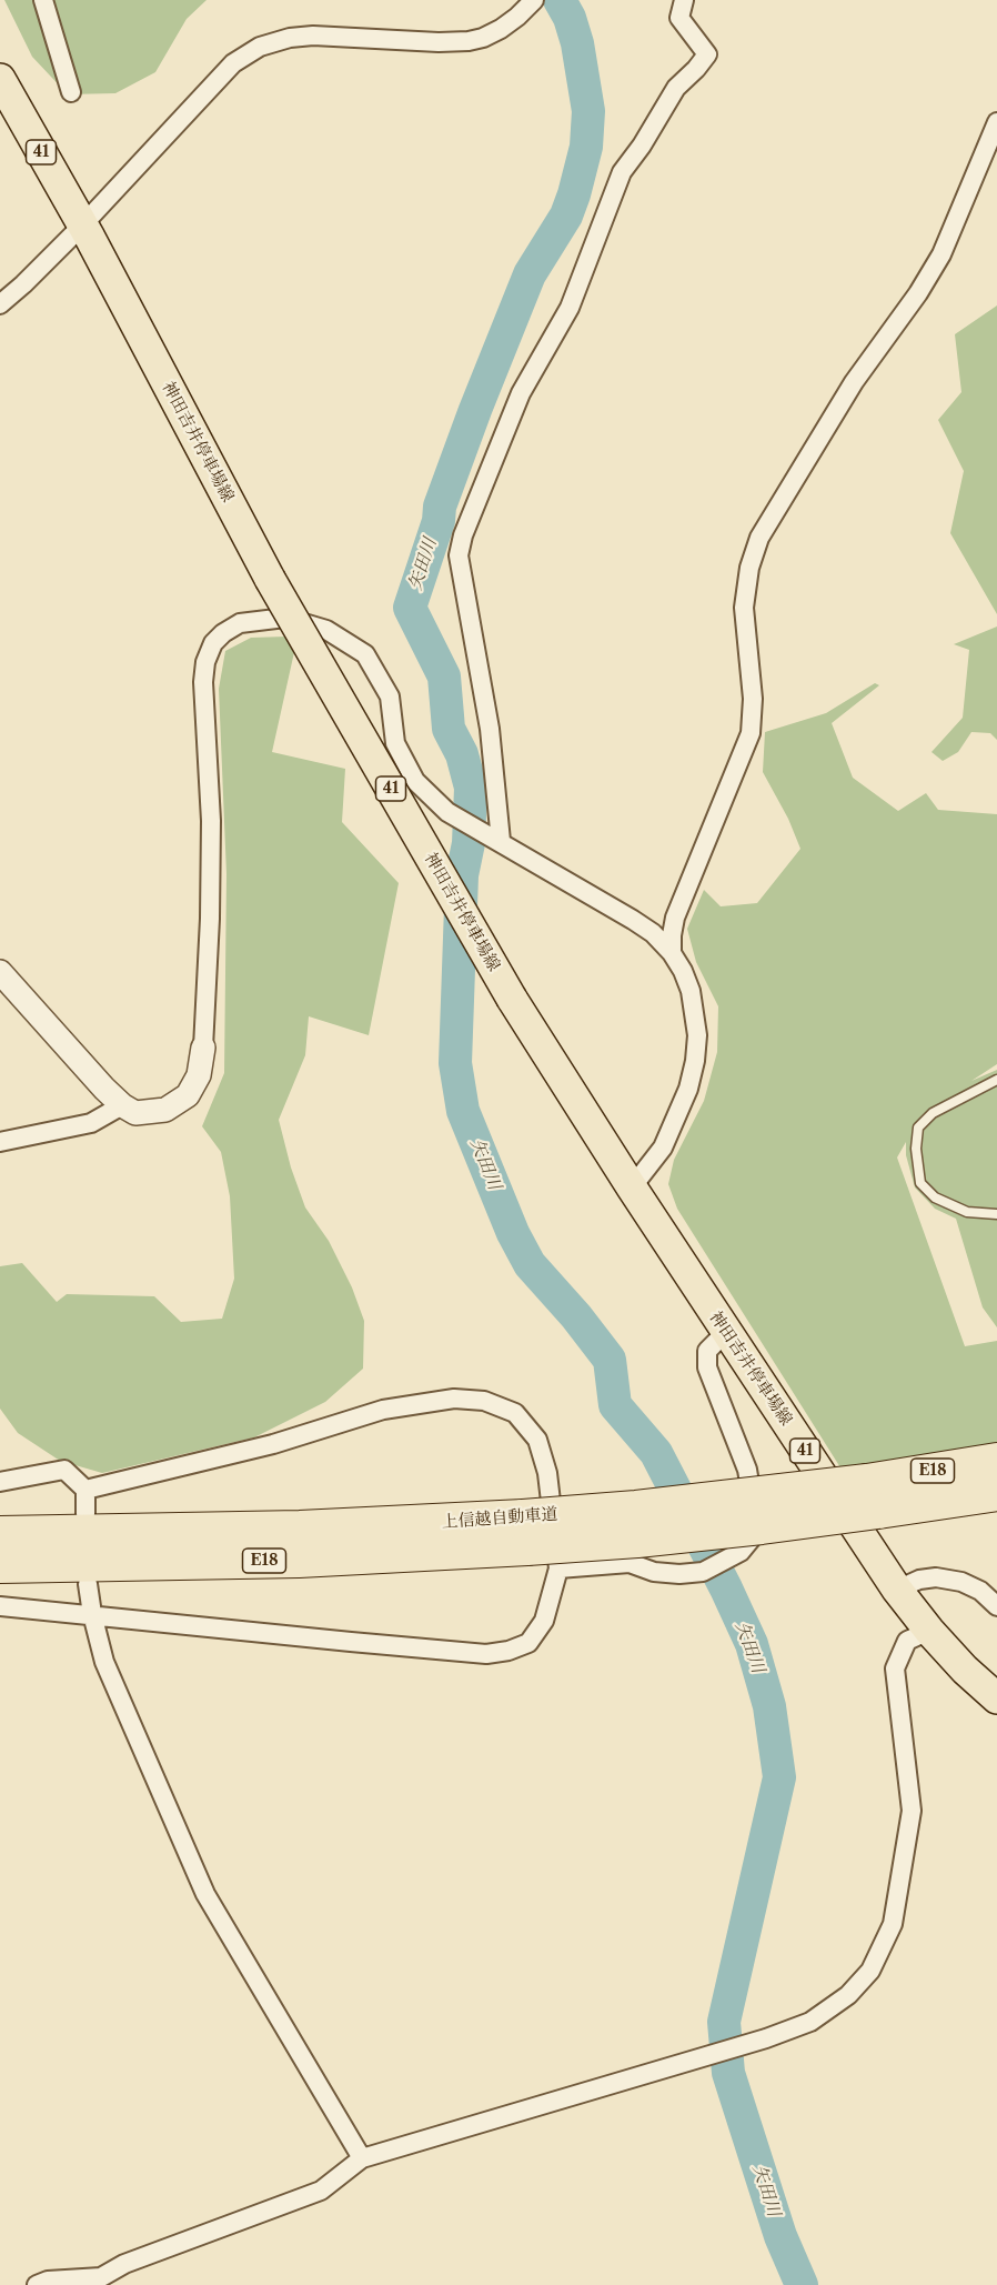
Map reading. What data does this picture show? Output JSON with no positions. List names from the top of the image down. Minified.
{"streets":{"highway":["E18","上信越自動車道"],"main road":["41","神田吉井停車場線"]},"water":["矢田川"]}
